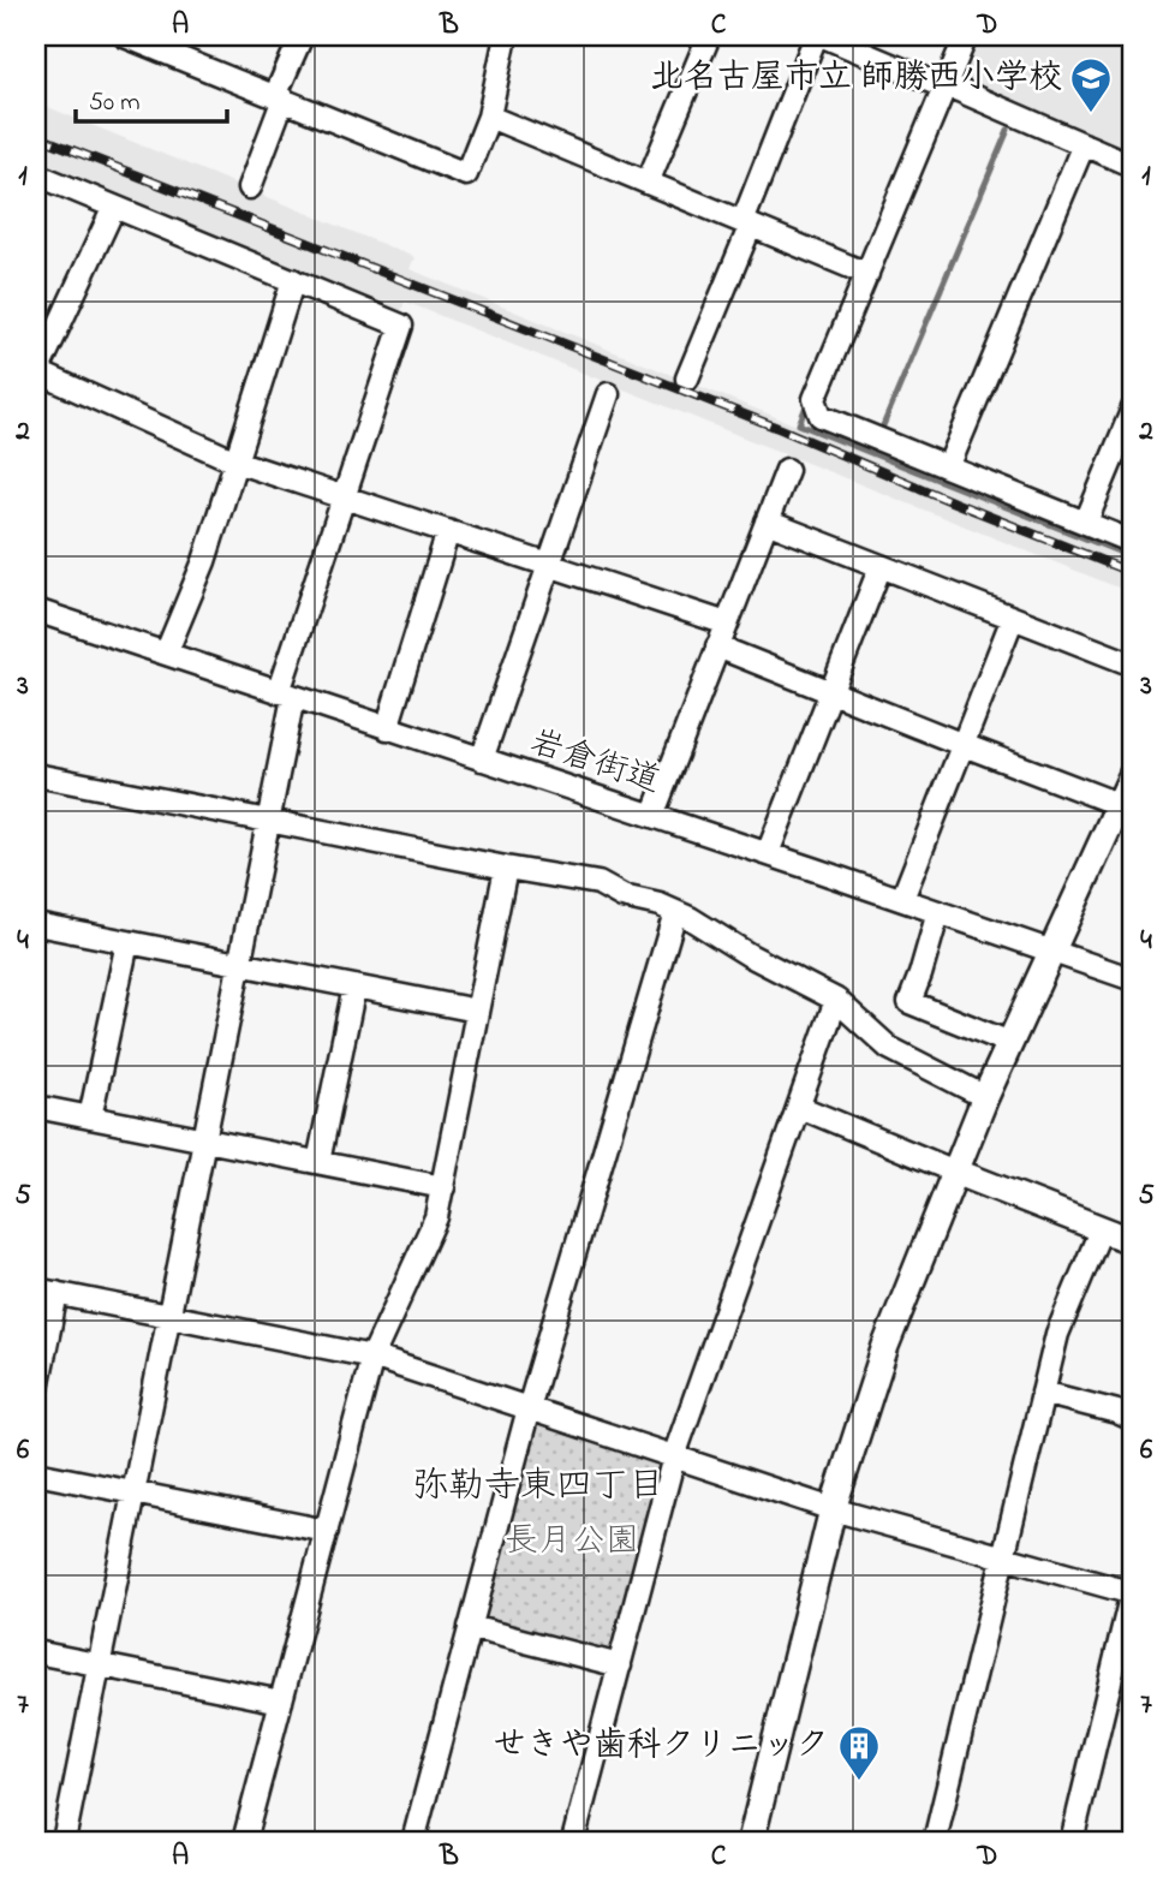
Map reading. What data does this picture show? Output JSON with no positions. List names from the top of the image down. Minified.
{"streets":{"street":["岩倉街道"]},"districts":["弥勒寺東四丁目"],"parks":["長月公園"],"places":{"school or university":["北名古屋市立 師勝西小学校"],"building":["せきや歯科クリニック"]},"scale_bar":"50 m","grid":{"columns":["A","B","C","D"],"rows":["1","2","3","4","5","6","7"]}}
